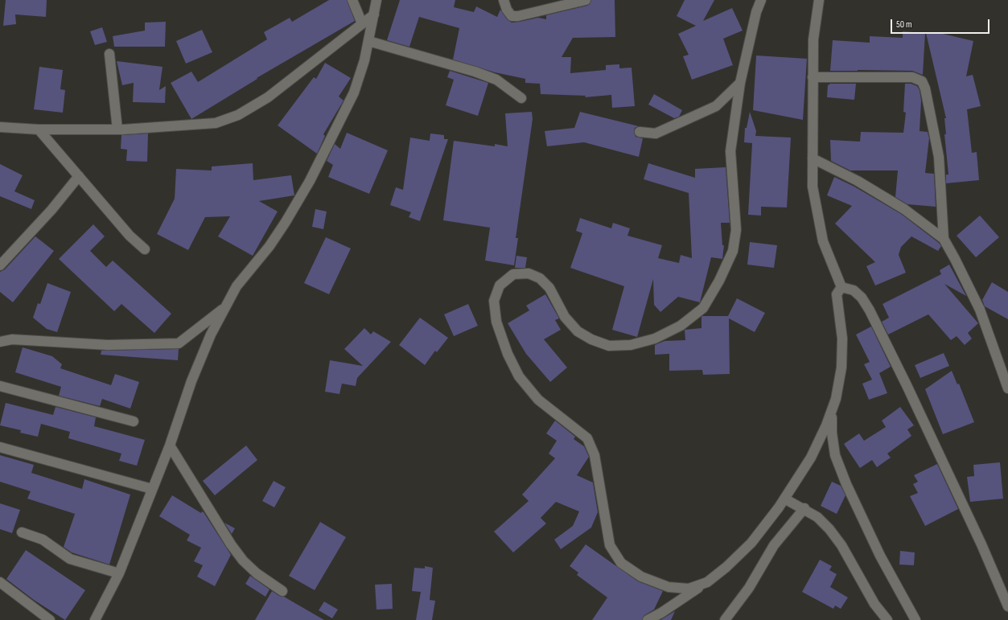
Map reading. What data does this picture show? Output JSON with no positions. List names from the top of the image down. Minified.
{"scale_bar":"50 m"}
